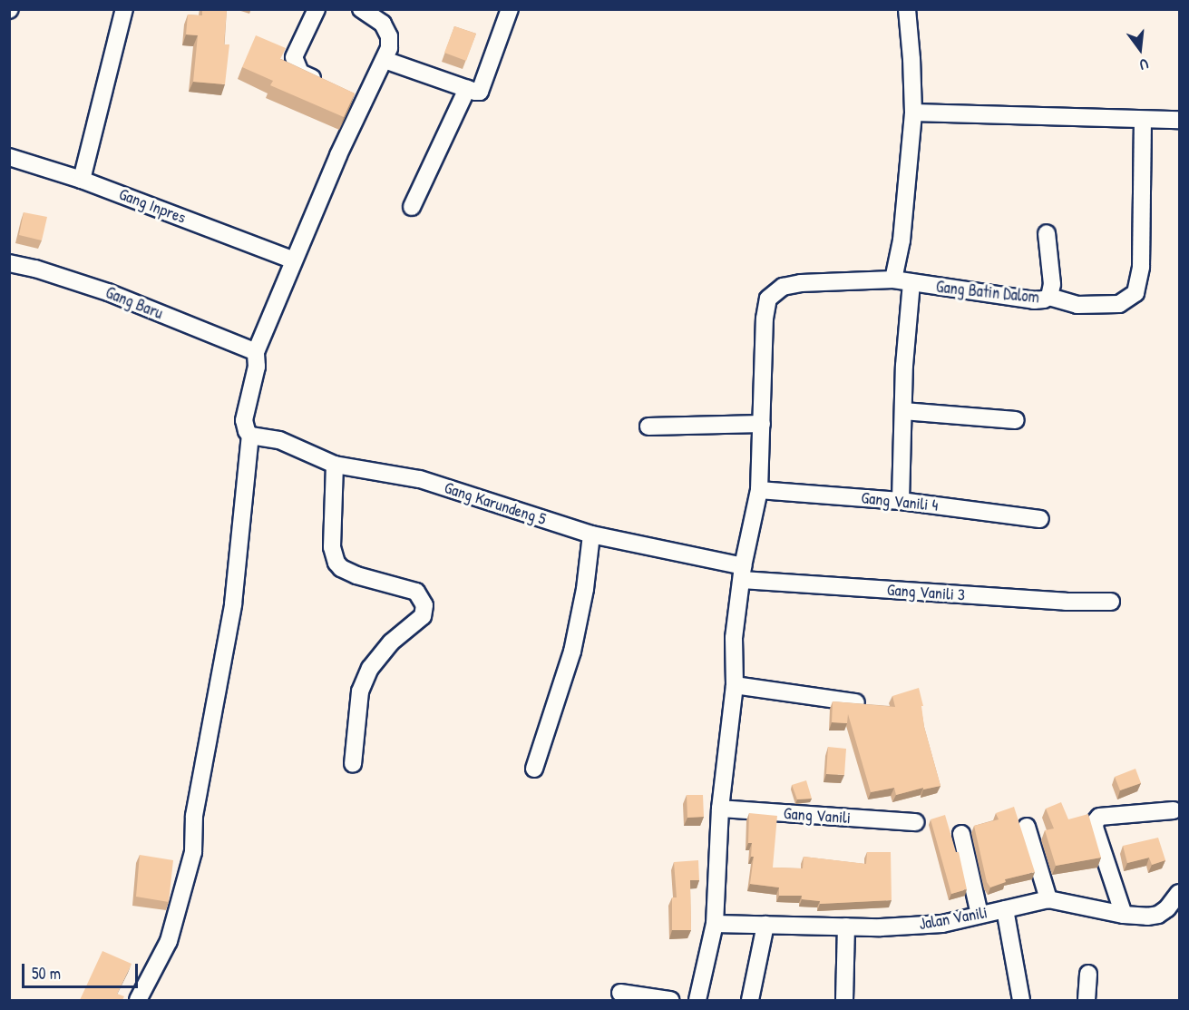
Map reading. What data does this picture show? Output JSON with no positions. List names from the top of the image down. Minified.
{"streets":{"street":["Gang Inpres","Gang Batin Dalom","Gang Baru","Gang Vanili 4","Gang Karundeng 5","Gang Vanili 3","Gang Vanili","Jalan Vanili"]},"crossings":[["Gang Batin Dalom","Gang Vanili 4"],["Gang Batin Dalom","Gang Karundeng 5"],["Gang Batin Dalom","Gang Vanili 3"],["Gang Batin Dalom","Gang Vanili"],["Gang Batin Dalom","Jalan Vanili"],["Gang Karundeng 5","Gang Vanili 3"]],"scale_bar":"50 m","north":"bottom"}
